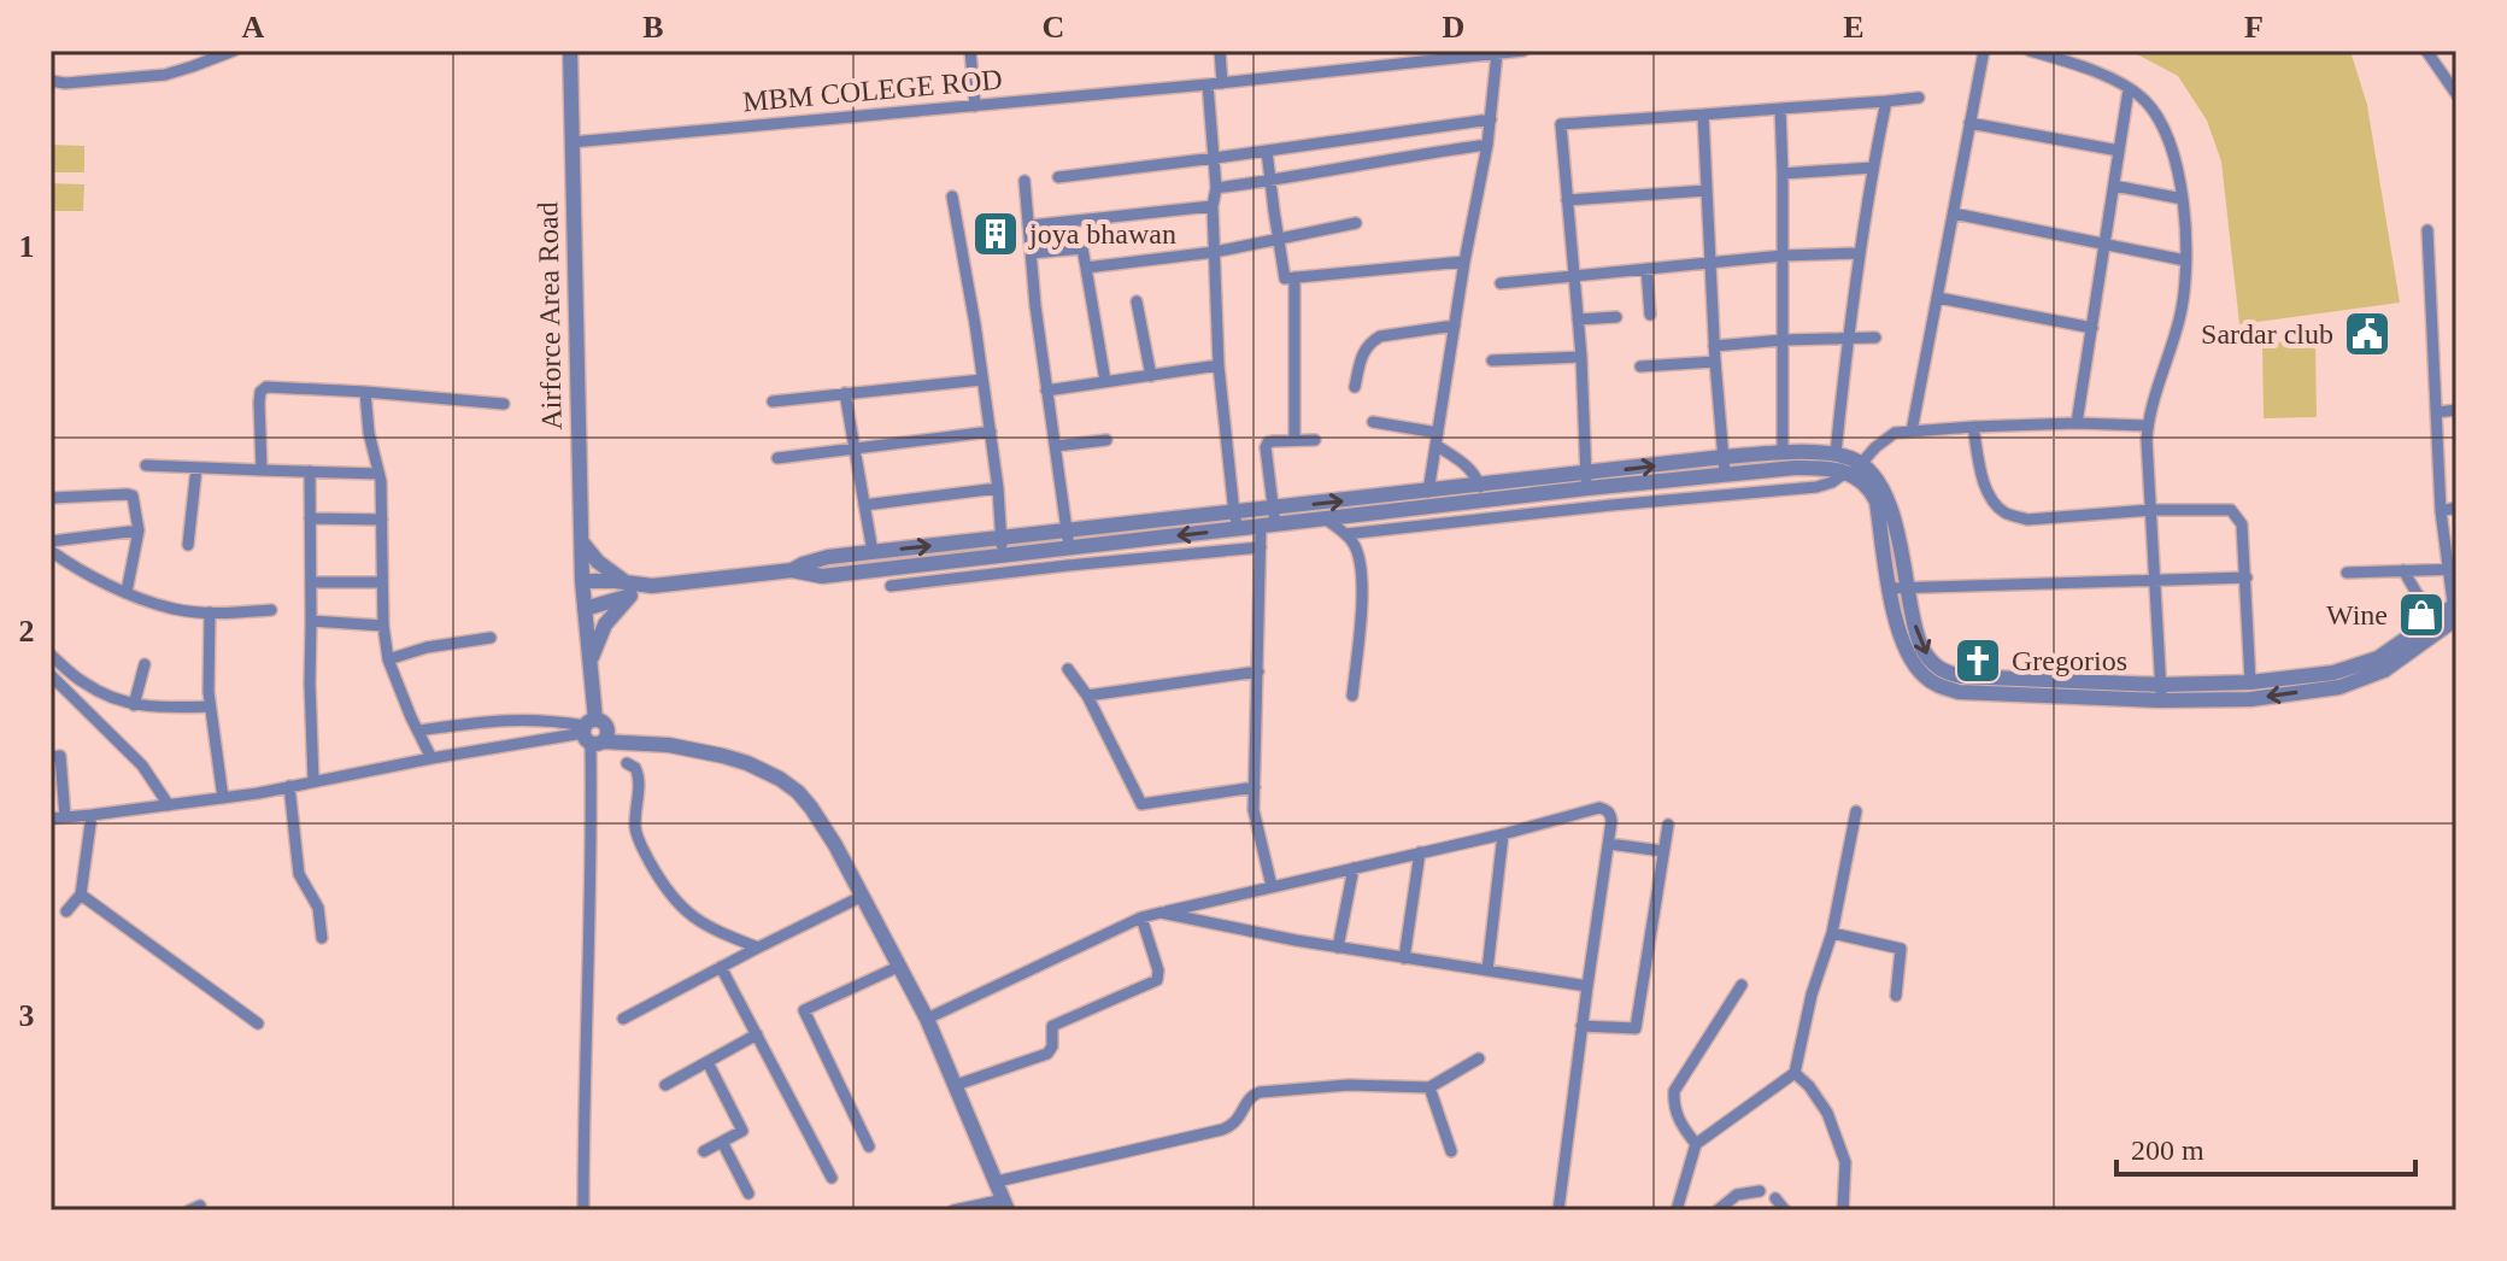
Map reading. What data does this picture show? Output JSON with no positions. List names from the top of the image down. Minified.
{"streets":{"street":["MBM COLEGE ROD","Airforce Area Road"]},"crossings":[["MBM COLEGE ROD","Airforce Area Road"]],"places":{"building":["joya bhawan"],"public building":["Sardar club"],"shop":["Wine"],"church":["Gregorios"]},"scale_bar":"200 m","grid":{"columns":["A","B","C","D","E","F"],"rows":["1","2","3"]}}
